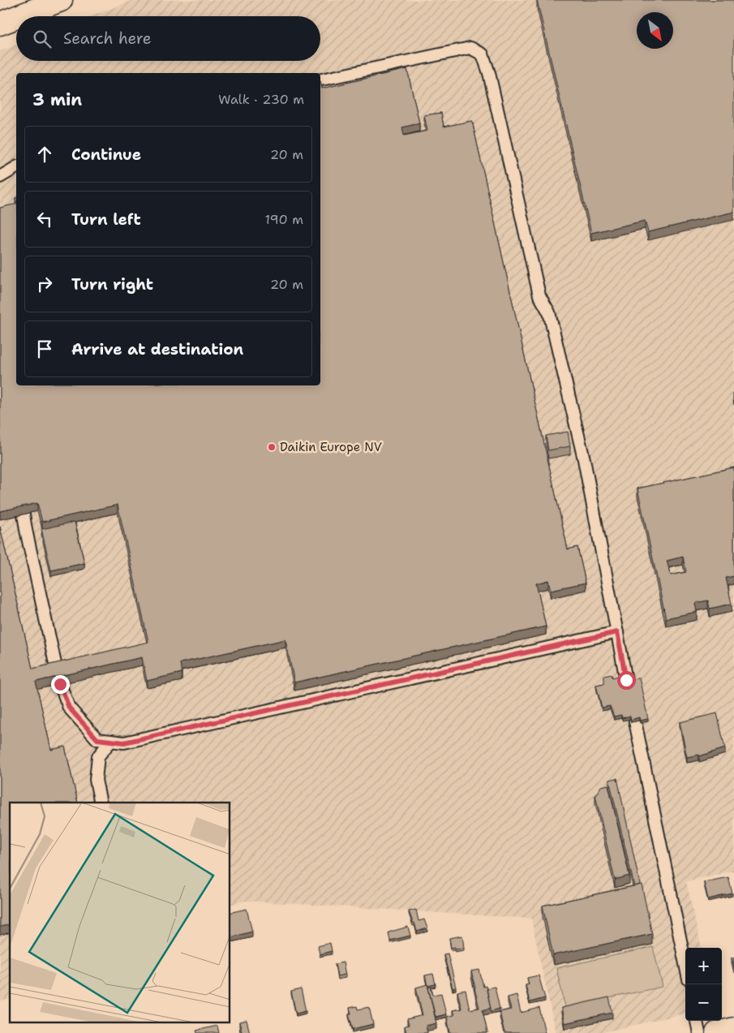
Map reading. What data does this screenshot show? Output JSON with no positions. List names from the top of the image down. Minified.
{"places":["Daikin Europe NV"],"north":"bottom right","page":{"search":"Search here","heading":["3 min","Walk · 230 m"],"list":[["Continue","20 m"],["Turn left","190 m"],["Turn right","20 m"],"Arrive at destination"],"map_buttons":["+","−"]}}
